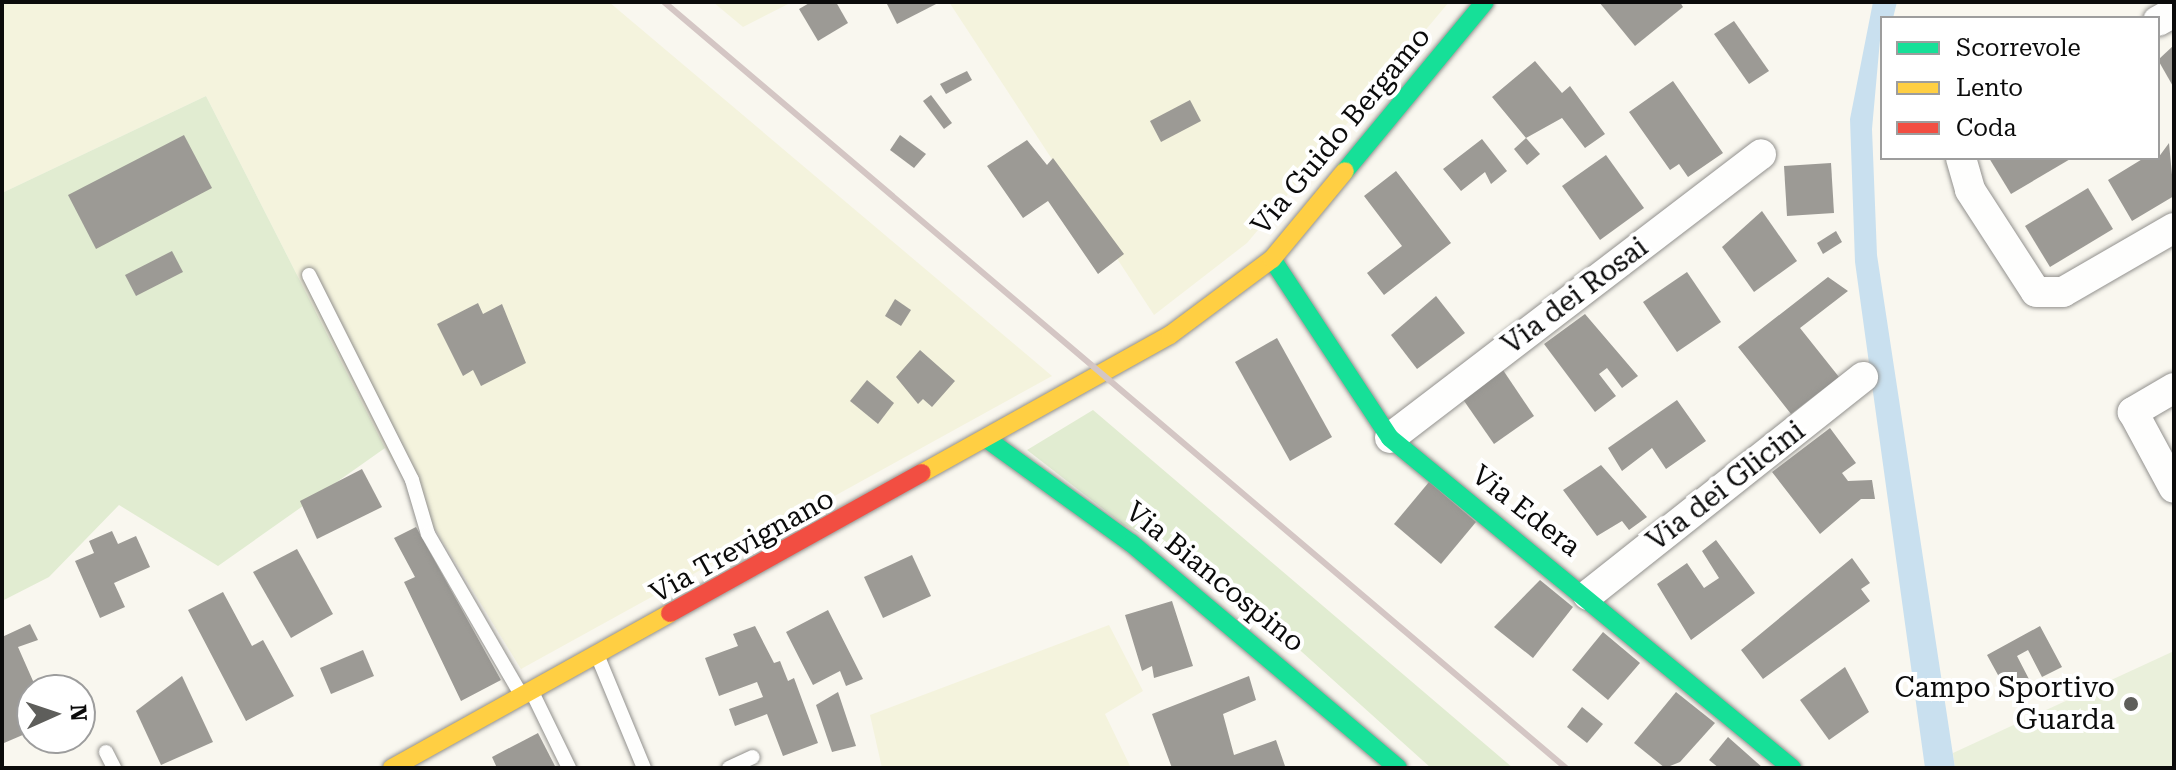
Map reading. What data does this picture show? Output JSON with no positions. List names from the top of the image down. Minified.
{"streets":{"main road":["Via Guido Bergamo","Via Edera","Via Trevignano","Via Biancospino"],"street":["Via dei Rosai","Via dei Glicini"]},"crossings":[["Via Guido Bergamo","Via Edera"],["Via Guido Bergamo","Via Trevignano"],["Via Guido Bergamo","Via Biancospino"],["Via dei Rosai","Via Edera"],["Via dei Glicini","Via Edera"],["Via Trevignano","Via Biancospino"]],"places":["Campo Sportivo Guarda"],"legend":["Scorrevole","Lento","Coda"],"north":"right"}
